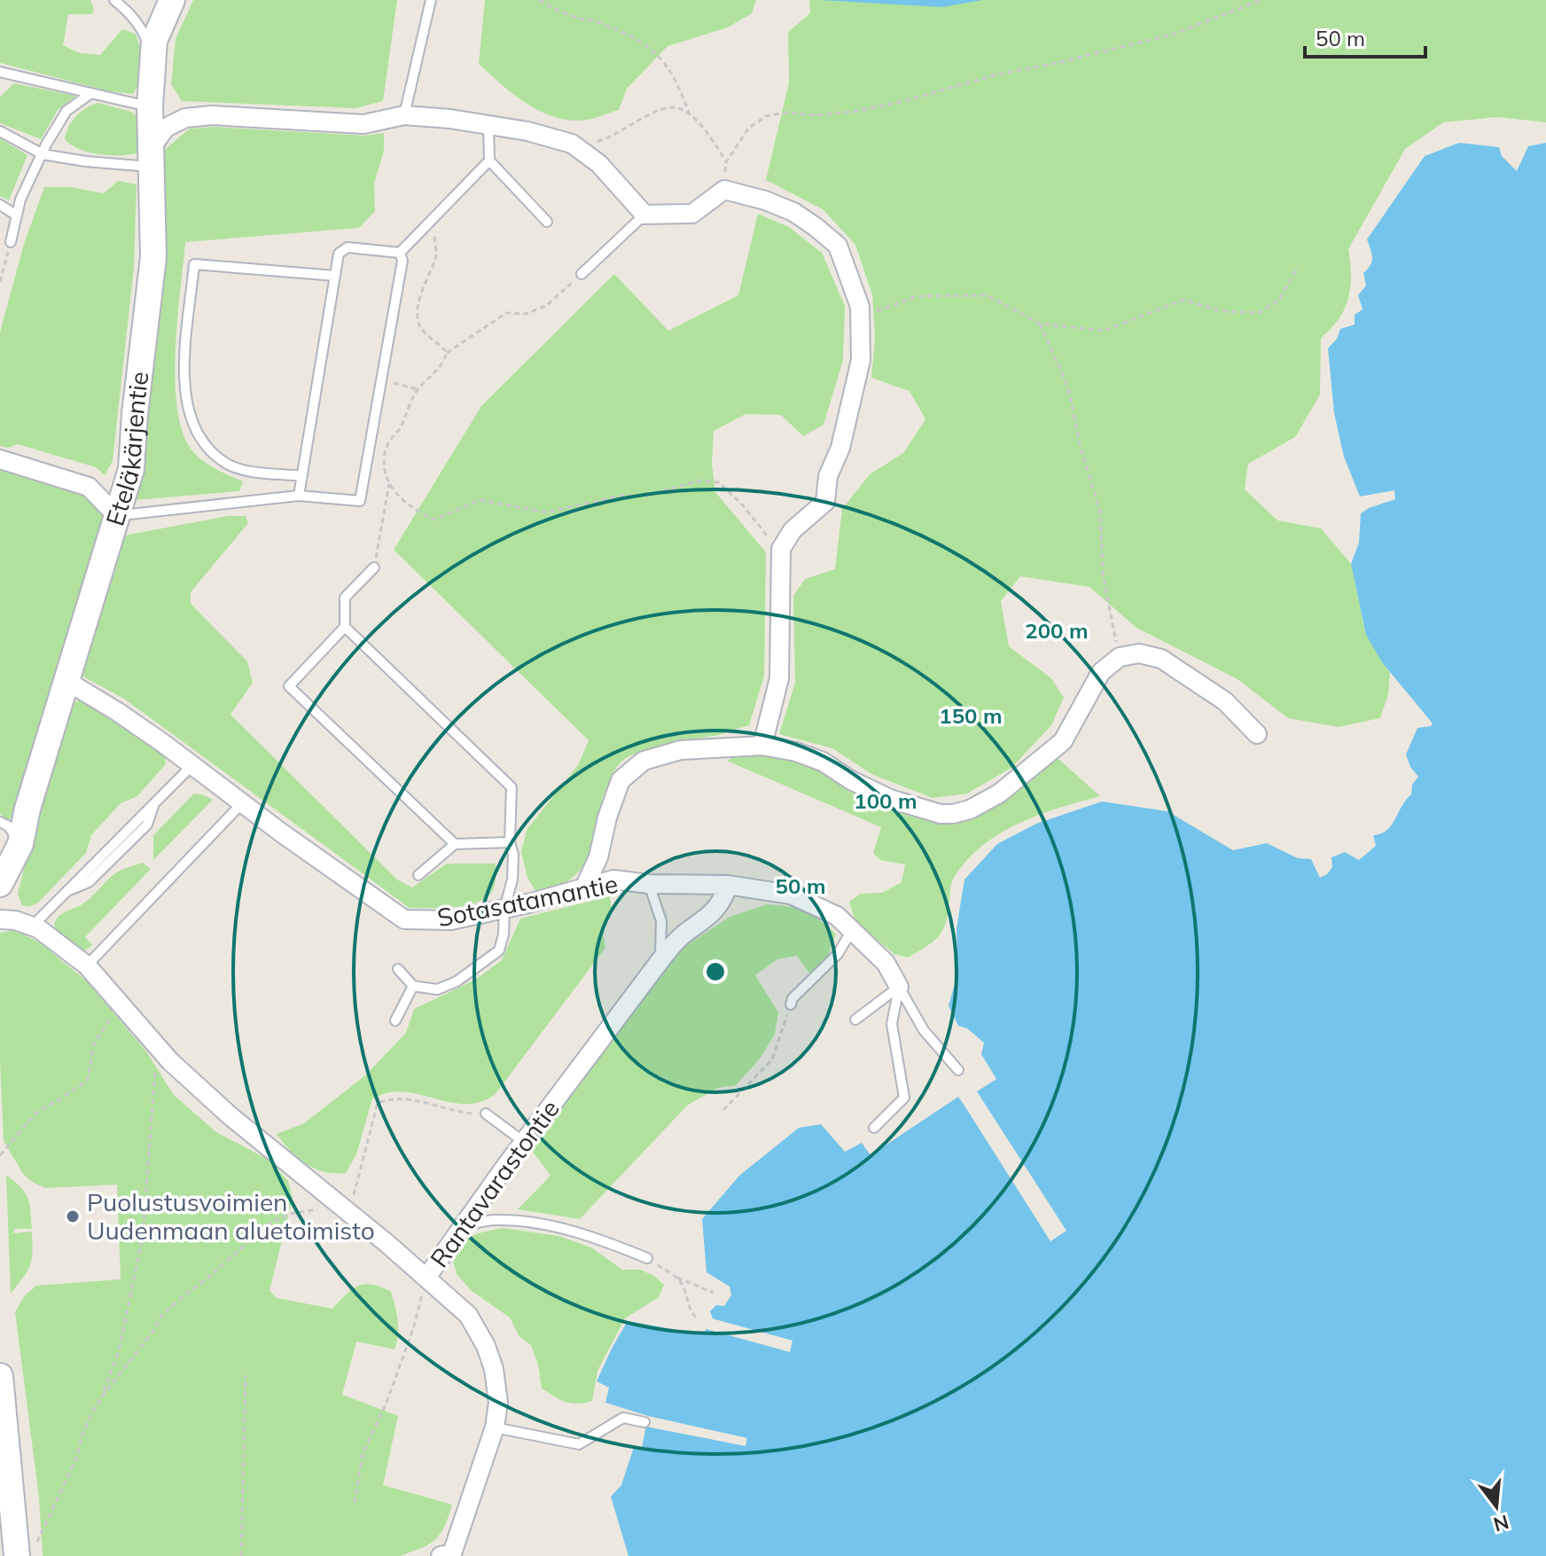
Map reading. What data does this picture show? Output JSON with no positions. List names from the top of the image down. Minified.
{"streets":{"street":["Eteläkärjentie","Sotasatamantie","Rantavarastontie"]},"crossings":[["Eteläkärjentie","Sotasatamantie"],["Sotasatamantie","Rantavarastontie"]],"places":["Puolustusvoimien Uudenmaan aluetoimisto"],"scale_bar":"50 m","north":"bottom","rings":["200 m","150 m","100 m","50 m"]}
